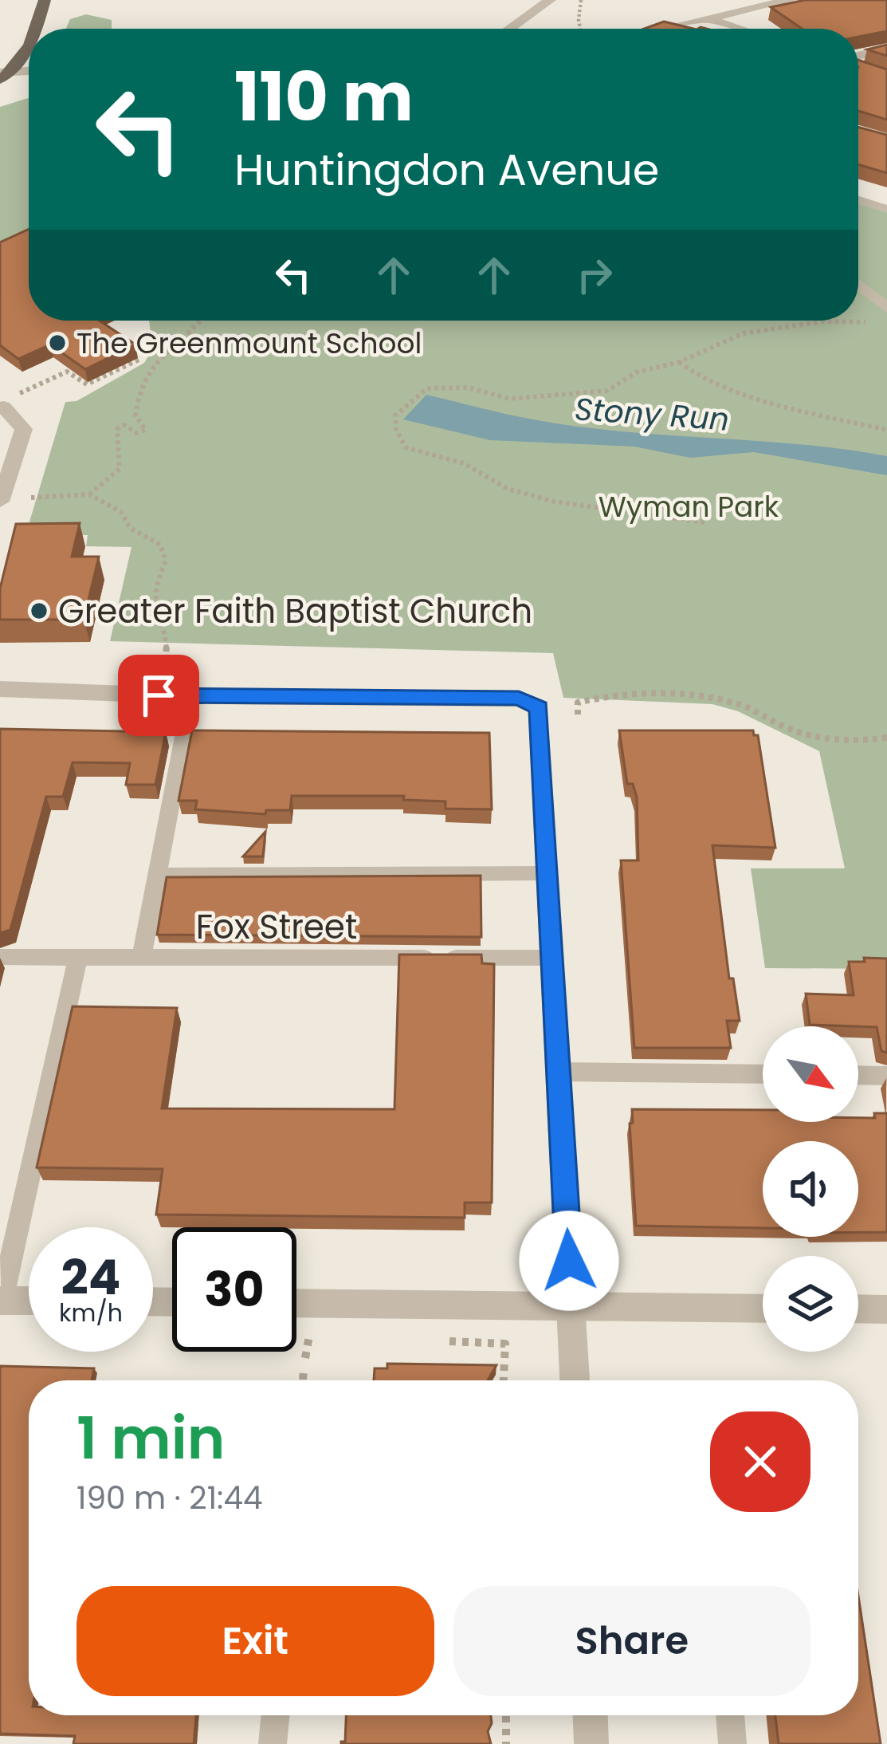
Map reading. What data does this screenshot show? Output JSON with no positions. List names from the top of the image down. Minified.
{"streets":{"lane":["Fox Street"]},"water":["Stony Run"],"parks":["Wyman Park"],"places":["The Greenmount School","Greater Faith Baptist Church"],"north":"bottom right","page":{"turn":["110 m","Huntingdon Avenue"],"speed":"24 km/h","limit":"30","heading":["1 min","190 m · 21:44"],"buttons":["Exit","Share"]}}
